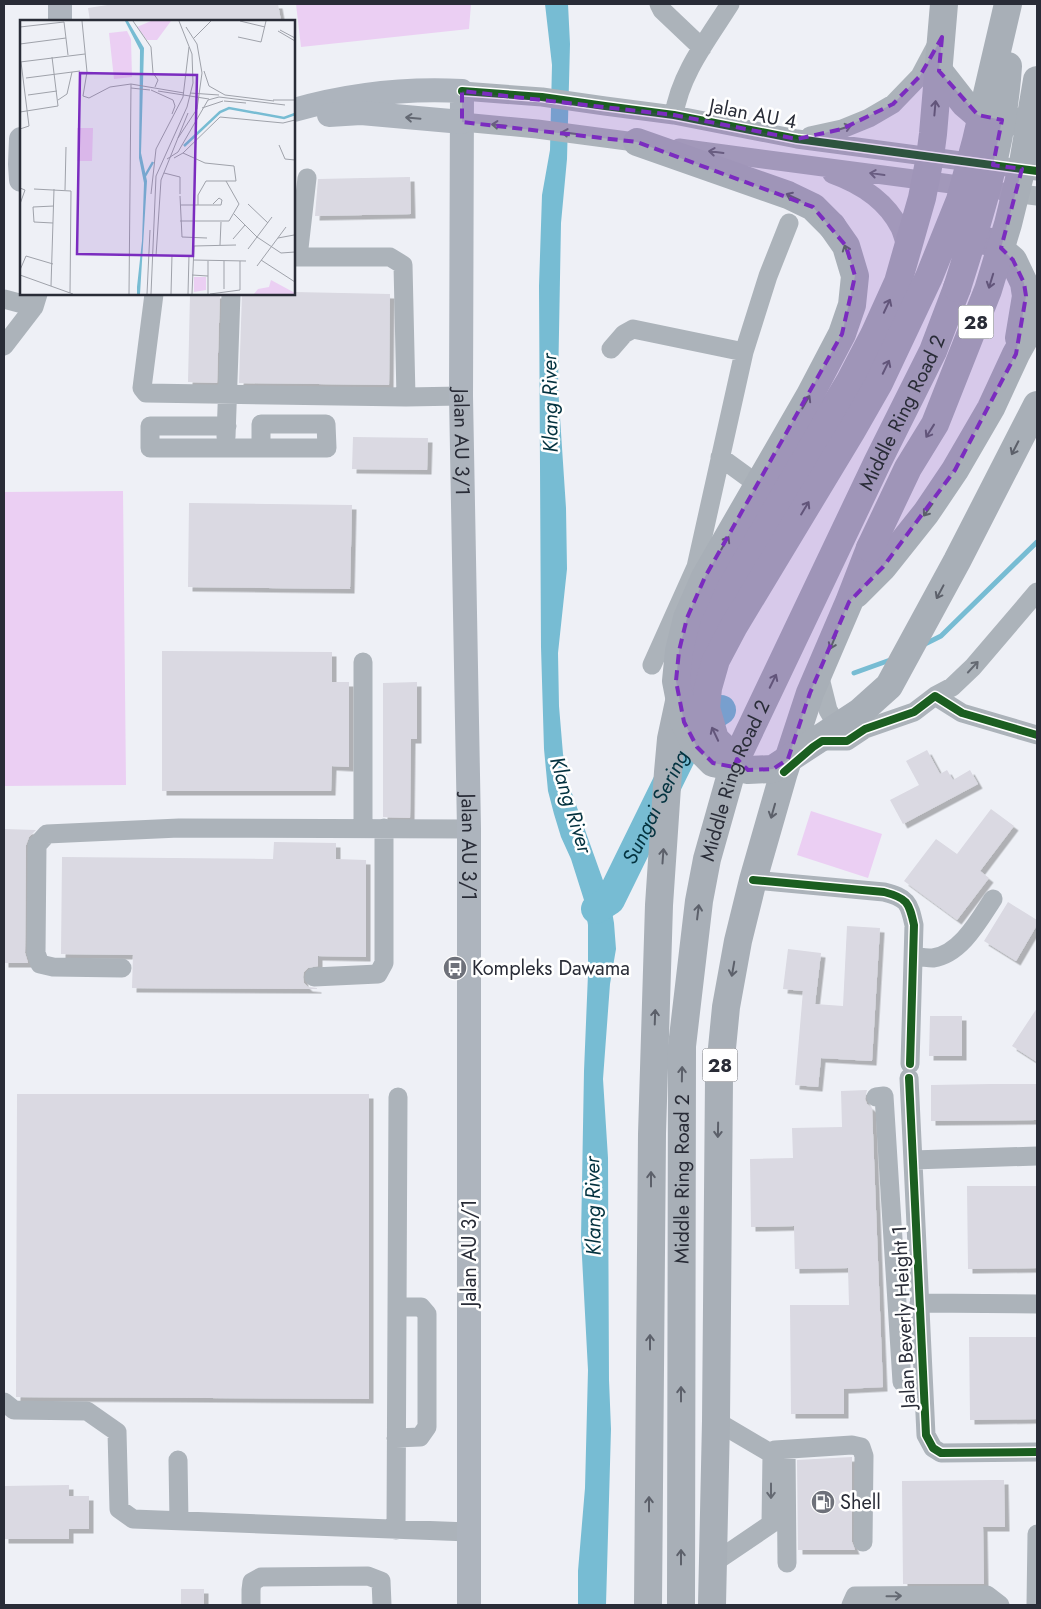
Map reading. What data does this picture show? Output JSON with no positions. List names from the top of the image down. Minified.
{"streets":{"highway":["28","Middle Ring Road 2"],"main road":["Jalan AU 4","Jalan AU 3/1"],"street":["Jalan Beverly Height 1"]},"crossings":[["Jalan AU 4","Jalan AU 3/1"],["Middle Ring Road 2","Jalan Beverly Height 1"]],"water":["Klang River","Sungai Sering"],"places":{"bus stop":["Kompleks Dawama"],"fuel station":["Shell"]}}
